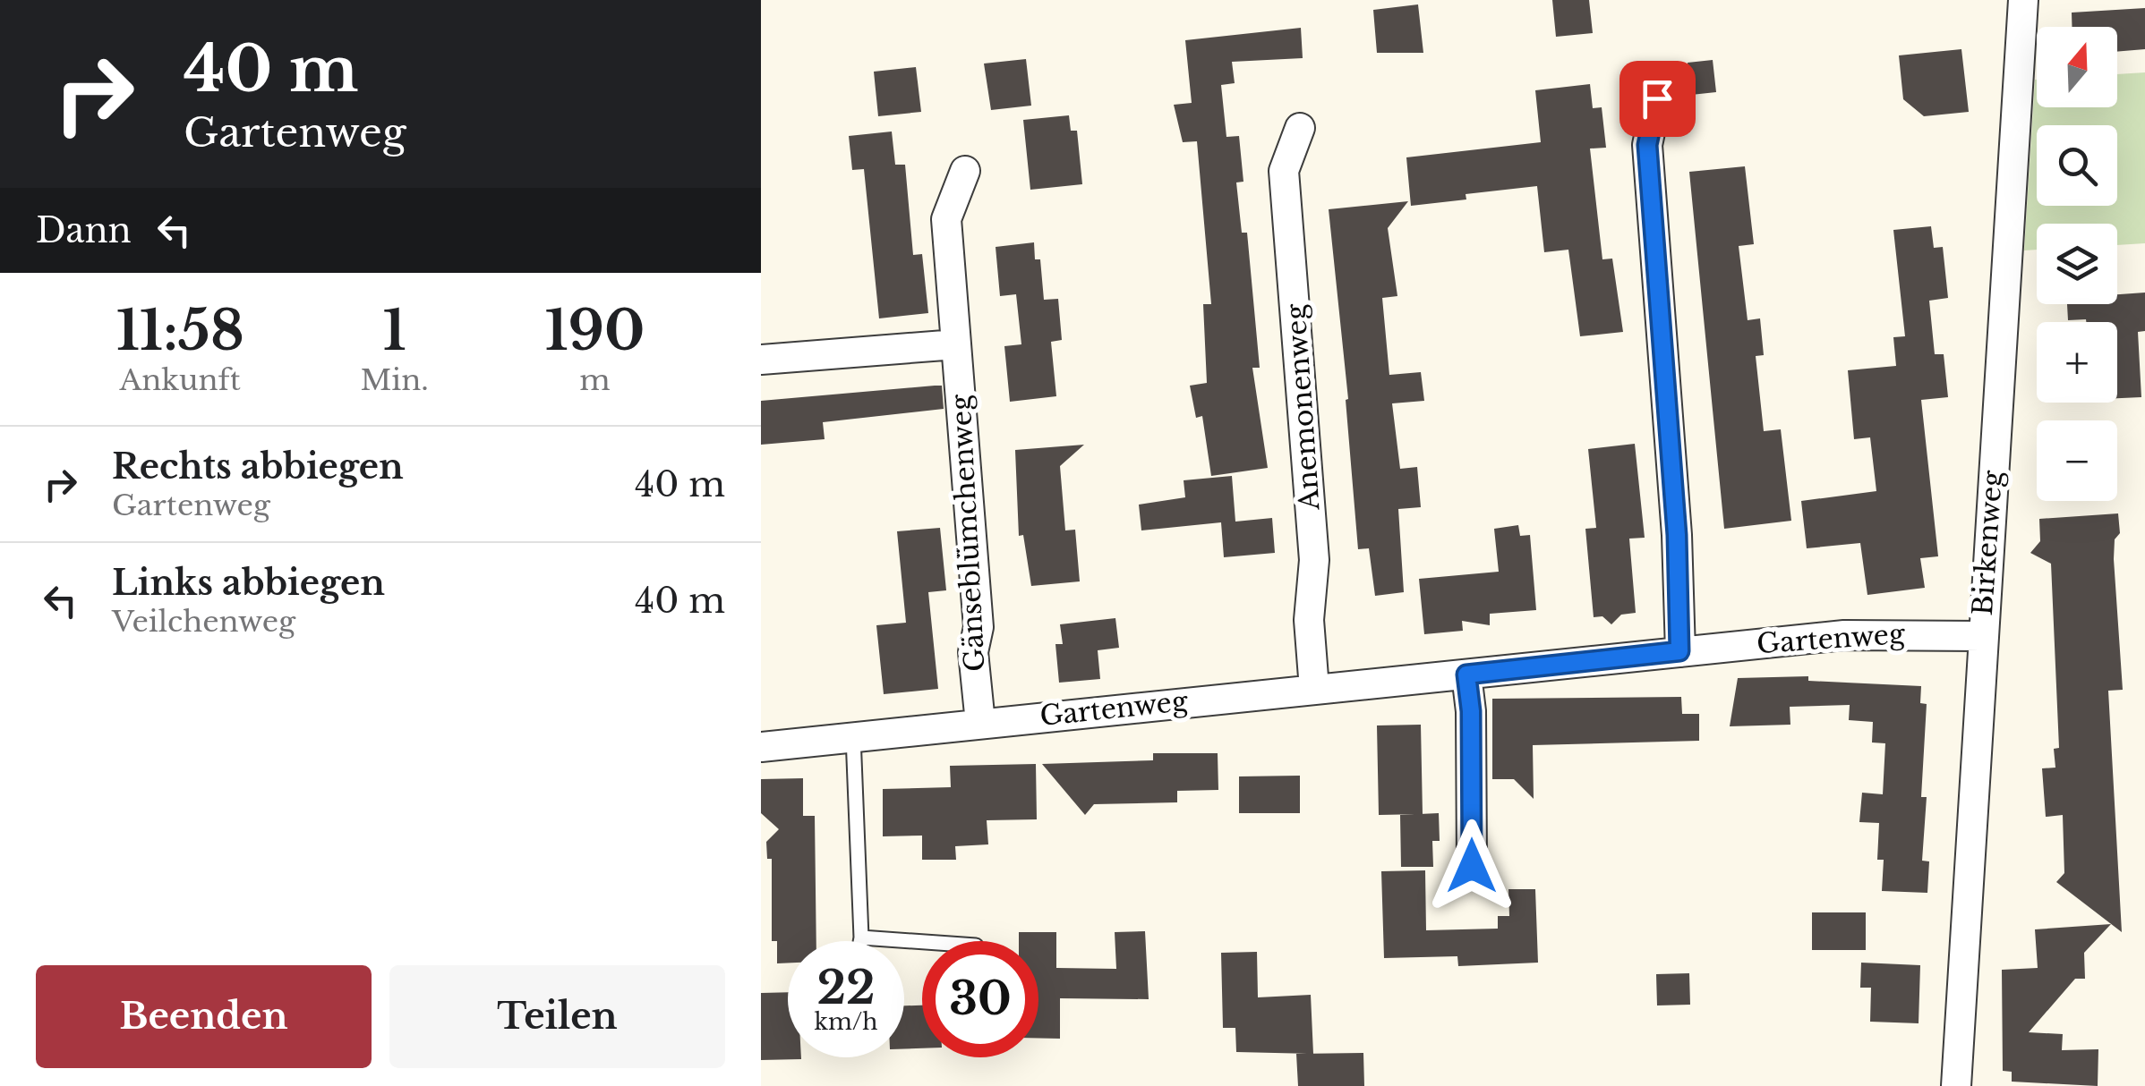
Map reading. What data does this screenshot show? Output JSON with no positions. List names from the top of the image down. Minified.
{"streets":{"street":["Anemonenweg","Gänseblümchenweg","Birkenweg","Gartenweg"]},"crossings":[["Anemonenweg","Gartenweg"],["Gänseblümchenweg","Gartenweg"],["Birkenweg","Gartenweg"]],"north":"top","page":{"turn":["40 m","Gartenweg"],"map_buttons":["+","−"],"then":"Dann","eta":["11:58","Ankunft","1","Min.","190","m"],"list":[{"name":"Rechts abbiegen","note":"Gartenweg","value":"40 m"},{"name":"Links abbiegen","note":"Veilchenweg","value":"40 m"}],"speed":"22 km/h","limit":"30","buttons":["Beenden","Teilen"]}}
